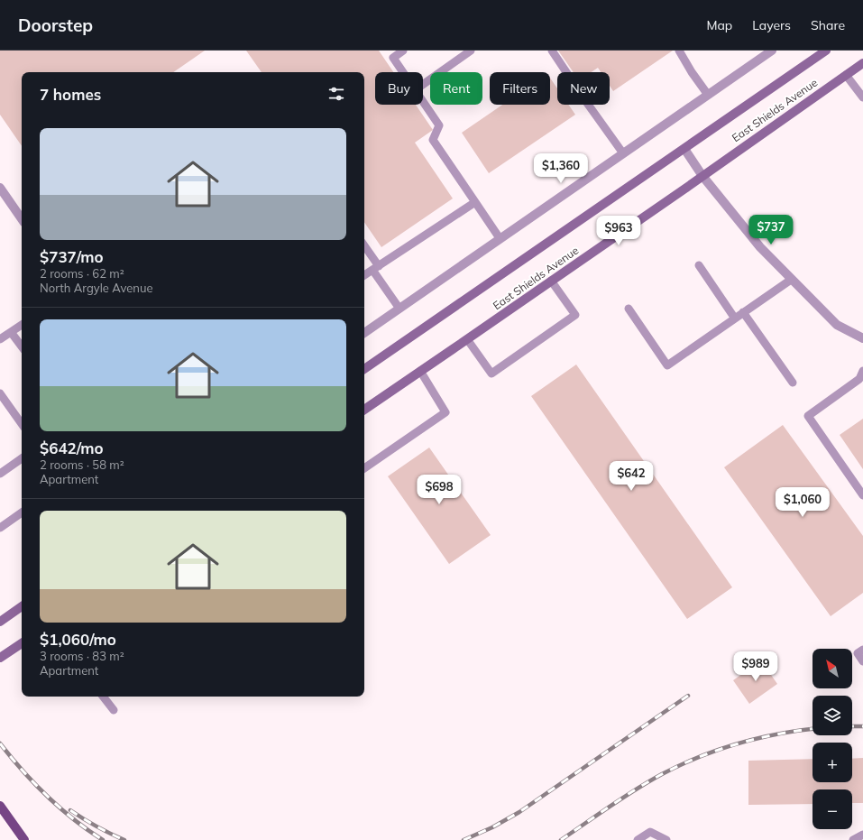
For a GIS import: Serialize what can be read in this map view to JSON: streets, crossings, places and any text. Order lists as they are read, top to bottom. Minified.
{"streets":{"main road":["East Shields Avenue"]},"north":"top left","page":{"header":"Doorstep","nav":["Map","Layers","Share"],"chip":["Buy","Rent","Filters","New"],"heading":"7 homes","list":[{"name":"$737/mo","note":"2 rooms · 62 m² · North Argyle Avenue"},{"name":"$642/mo","note":"2 rooms · 58 m² · Apartment"},{"name":"$1,060/mo","note":"3 rooms · 83 m² · Apartment"}],"price":["$1,360","$737","$963","$642","$698","$1,060","$989"],"map_buttons":["+","−"]}}
